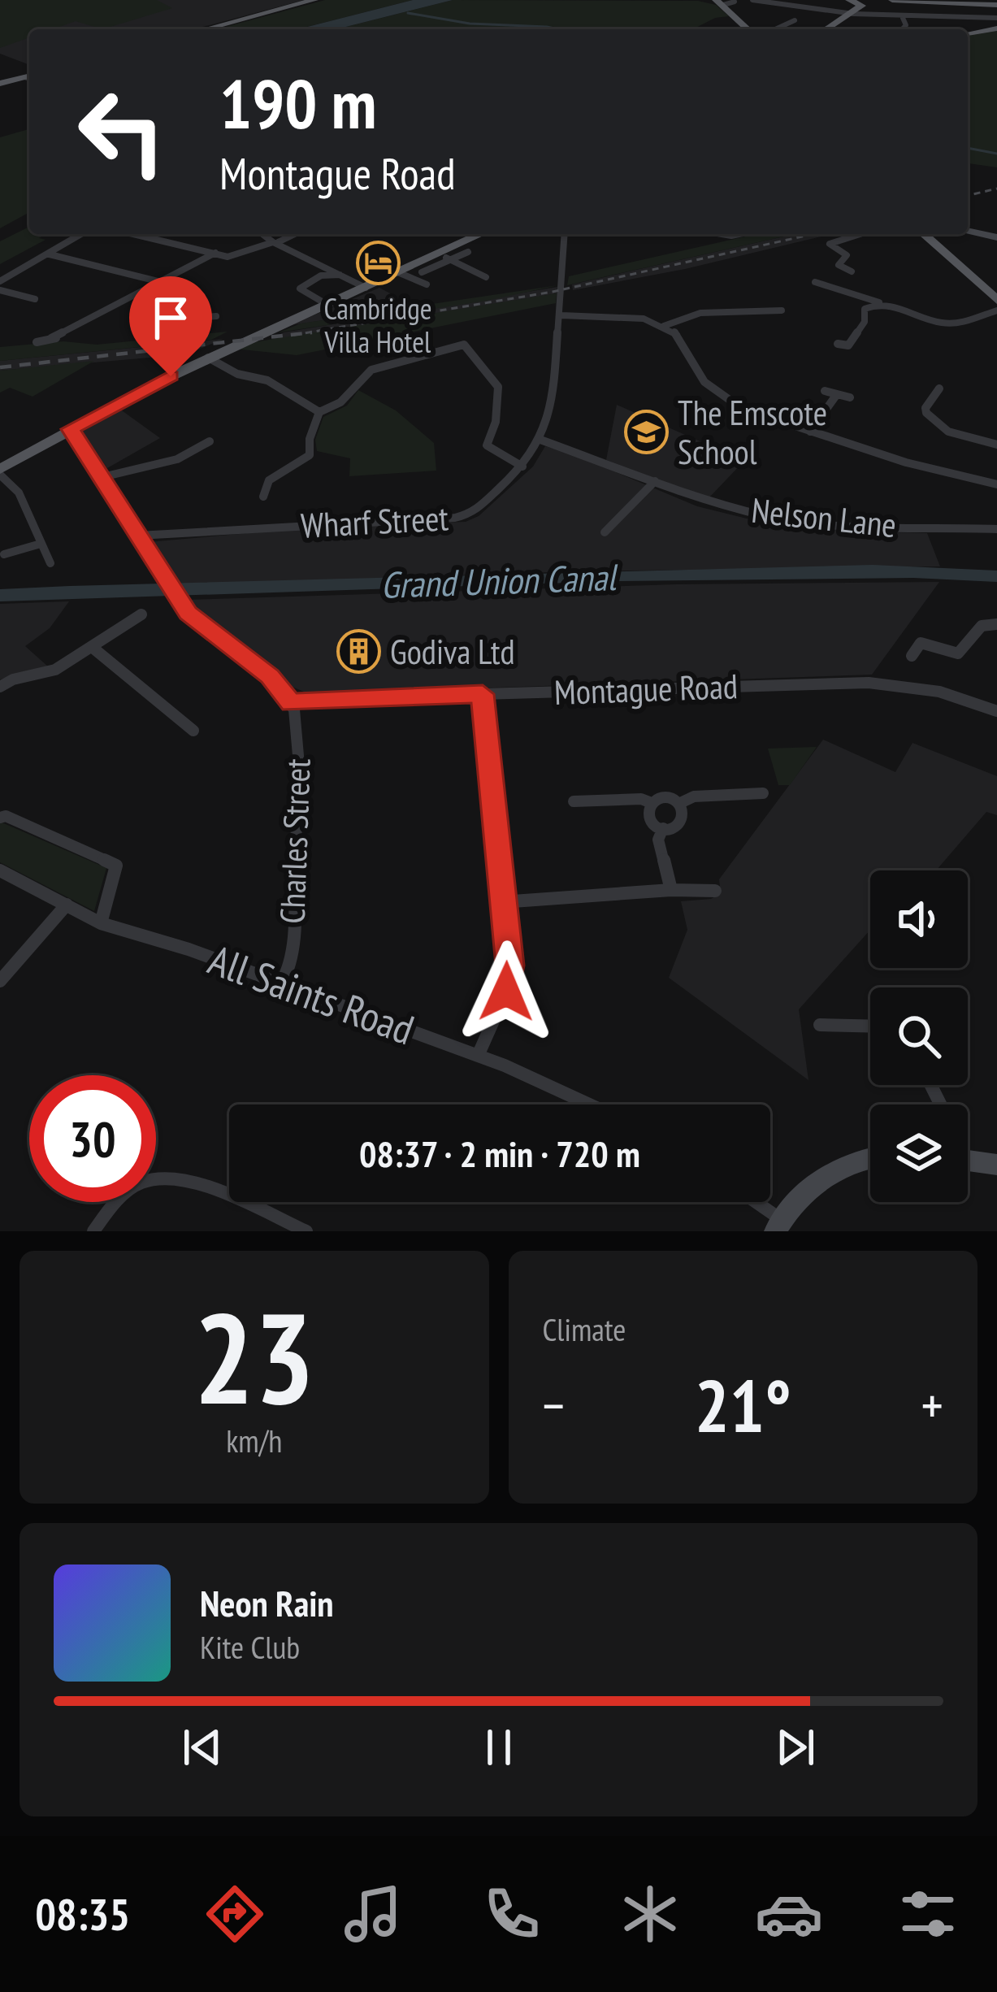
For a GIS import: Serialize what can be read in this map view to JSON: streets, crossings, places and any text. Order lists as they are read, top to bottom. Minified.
{"streets":{"street":["Nelson Lane","Wharf Street","Montague Road","Charles Street","All Saints Road"]},"crossings":[["Nelson Lane","Wharf Street"],["Montague Road","Charles Street"],["Charles Street","All Saints Road"]],"water":["Grand Union Canal"],"places":{"hotel":["Cambridge Villa Hotel"],"school or university":["The Emscote School"],"building":["Godiva Ltd"]},"page":{"turn":["190 m","Montague Road"],"limit":"30","trip":"08:37 · 2 min · 720 m","tile":[["23","km/h"],"Climate"],"heat":["−","21°","+"],"song":["Neon Rain","Kite Club"],"tabs":"08:35"}}
